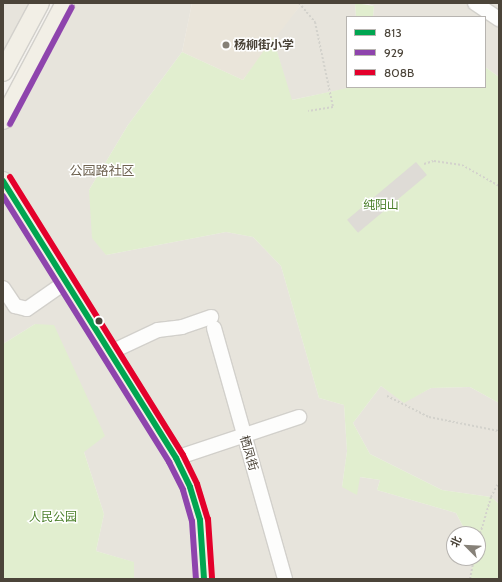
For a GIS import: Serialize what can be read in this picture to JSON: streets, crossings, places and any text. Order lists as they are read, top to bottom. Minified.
{"streets":{"street":["栖凤街"]},"districts":["公园路社区"],"parks":["纯阳山","人民公园"],"places":["杨柳街小学"],"lines":["transit line 929","transit line 808B","transit line 813"],"legend":["813","929","808B"],"north":"top left"}
